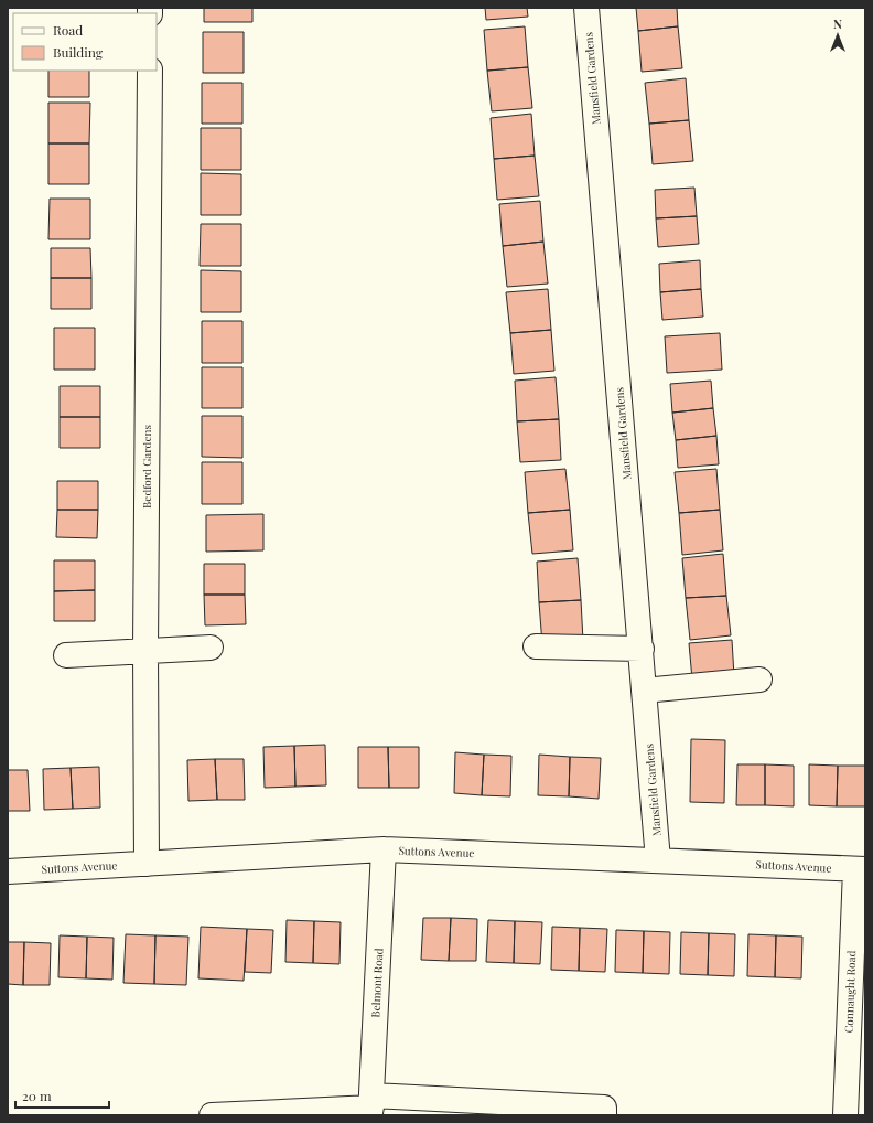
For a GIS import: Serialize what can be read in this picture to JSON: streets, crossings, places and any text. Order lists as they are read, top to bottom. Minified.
{"streets":{"street":["Mansfield Gardens","Bedford Gardens","Suttons Avenue","Belmont Road","Connaught Road"]},"crossings":[["Mansfield Gardens","Suttons Avenue"],["Bedford Gardens","Suttons Avenue"],["Suttons Avenue","Belmont Road"],["Suttons Avenue","Connaught Road"]],"legend":["Road","Building"],"scale_bar":"20 m","north":"top"}
